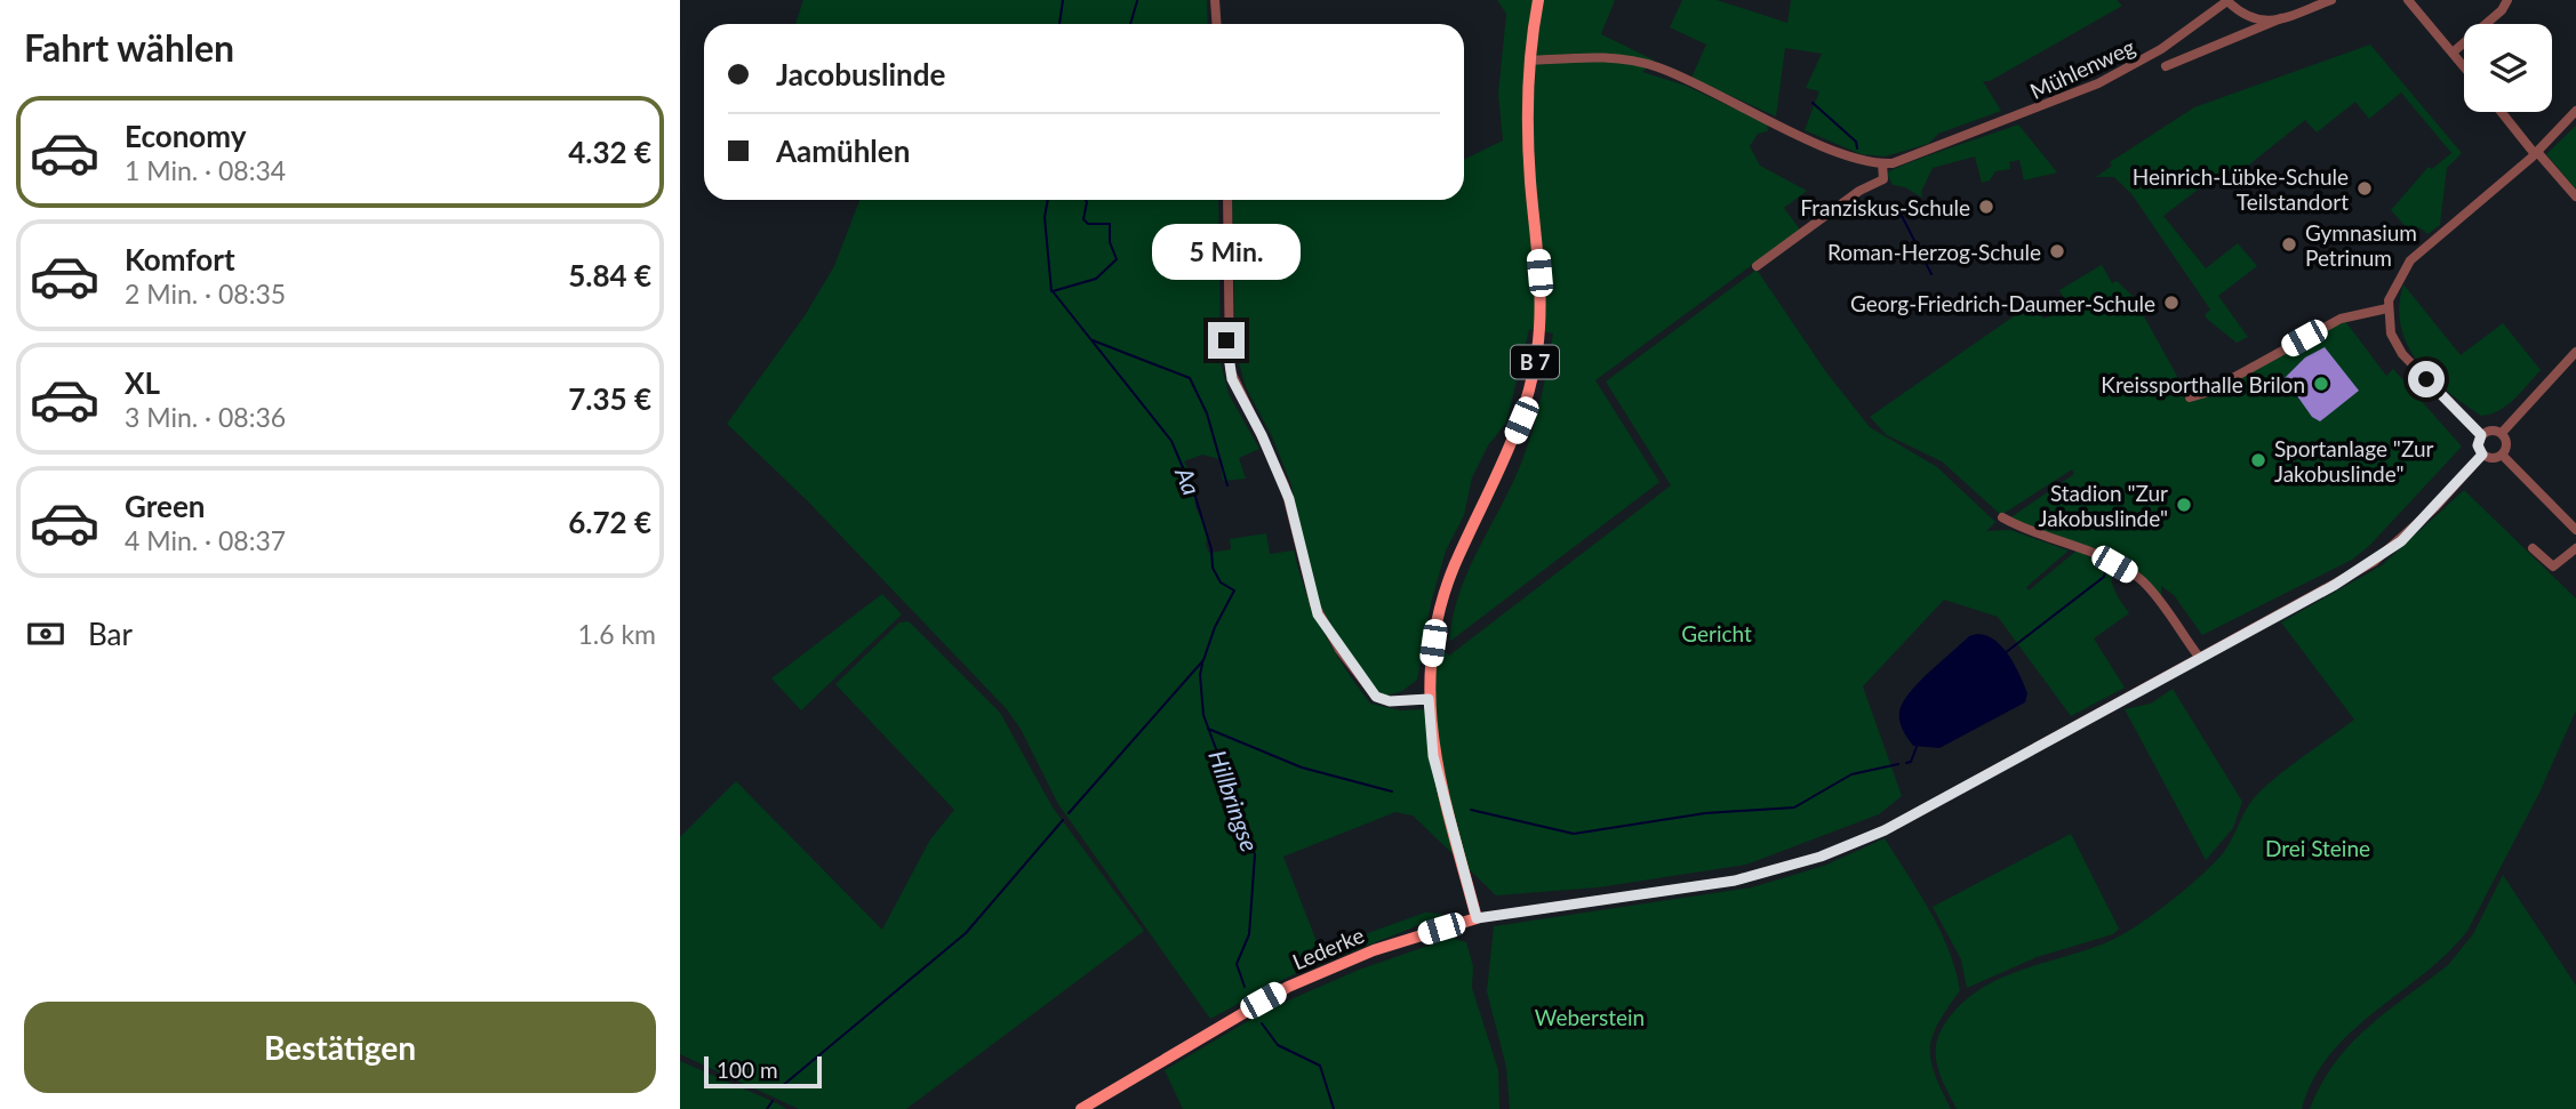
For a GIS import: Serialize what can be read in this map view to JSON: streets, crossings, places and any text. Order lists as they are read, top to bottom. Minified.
{"streets":{"main road":["B 7","Lederke"],"street":["Mühlenweg"]},"crossings":[["B 7","Lederke"]],"water":["Aa","Hillbringse"],"parks":["Gericht","Drei Steine","Weberstein"],"places":["Heinrich-Lübke-Schule Teilstandort","Franziskus-Schule","Gymnasium Petrinum","Roman-Herzog-Schule","Georg-Friedrich-Daumer-Schule","Kreissporthalle Brilon","Sportanlage \"Zur Jakobuslinde\"","Stadion \"Zur Jakobuslinde\""],"scale_bar":"100 m","page":{"heading":"Fahrt wählen","banner":["Jacobuslinde","Aamühlen"],"list":[{"name":"Economy","note":"1 Min. · 08:34","value":"4.32 €"},{"name":"Komfort","note":"2 Min. · 08:35","value":"5.84 €"},{"name":"XL","note":"3 Min. · 08:36","value":"7.35 €"},{"name":"Green","note":"4 Min. · 08:37","value":"6.72 €"}],"bubble":"5 Min.","pay":["Bar","1.6 km"],"buttons":"Bestätigen","scale":"100 m"}}
